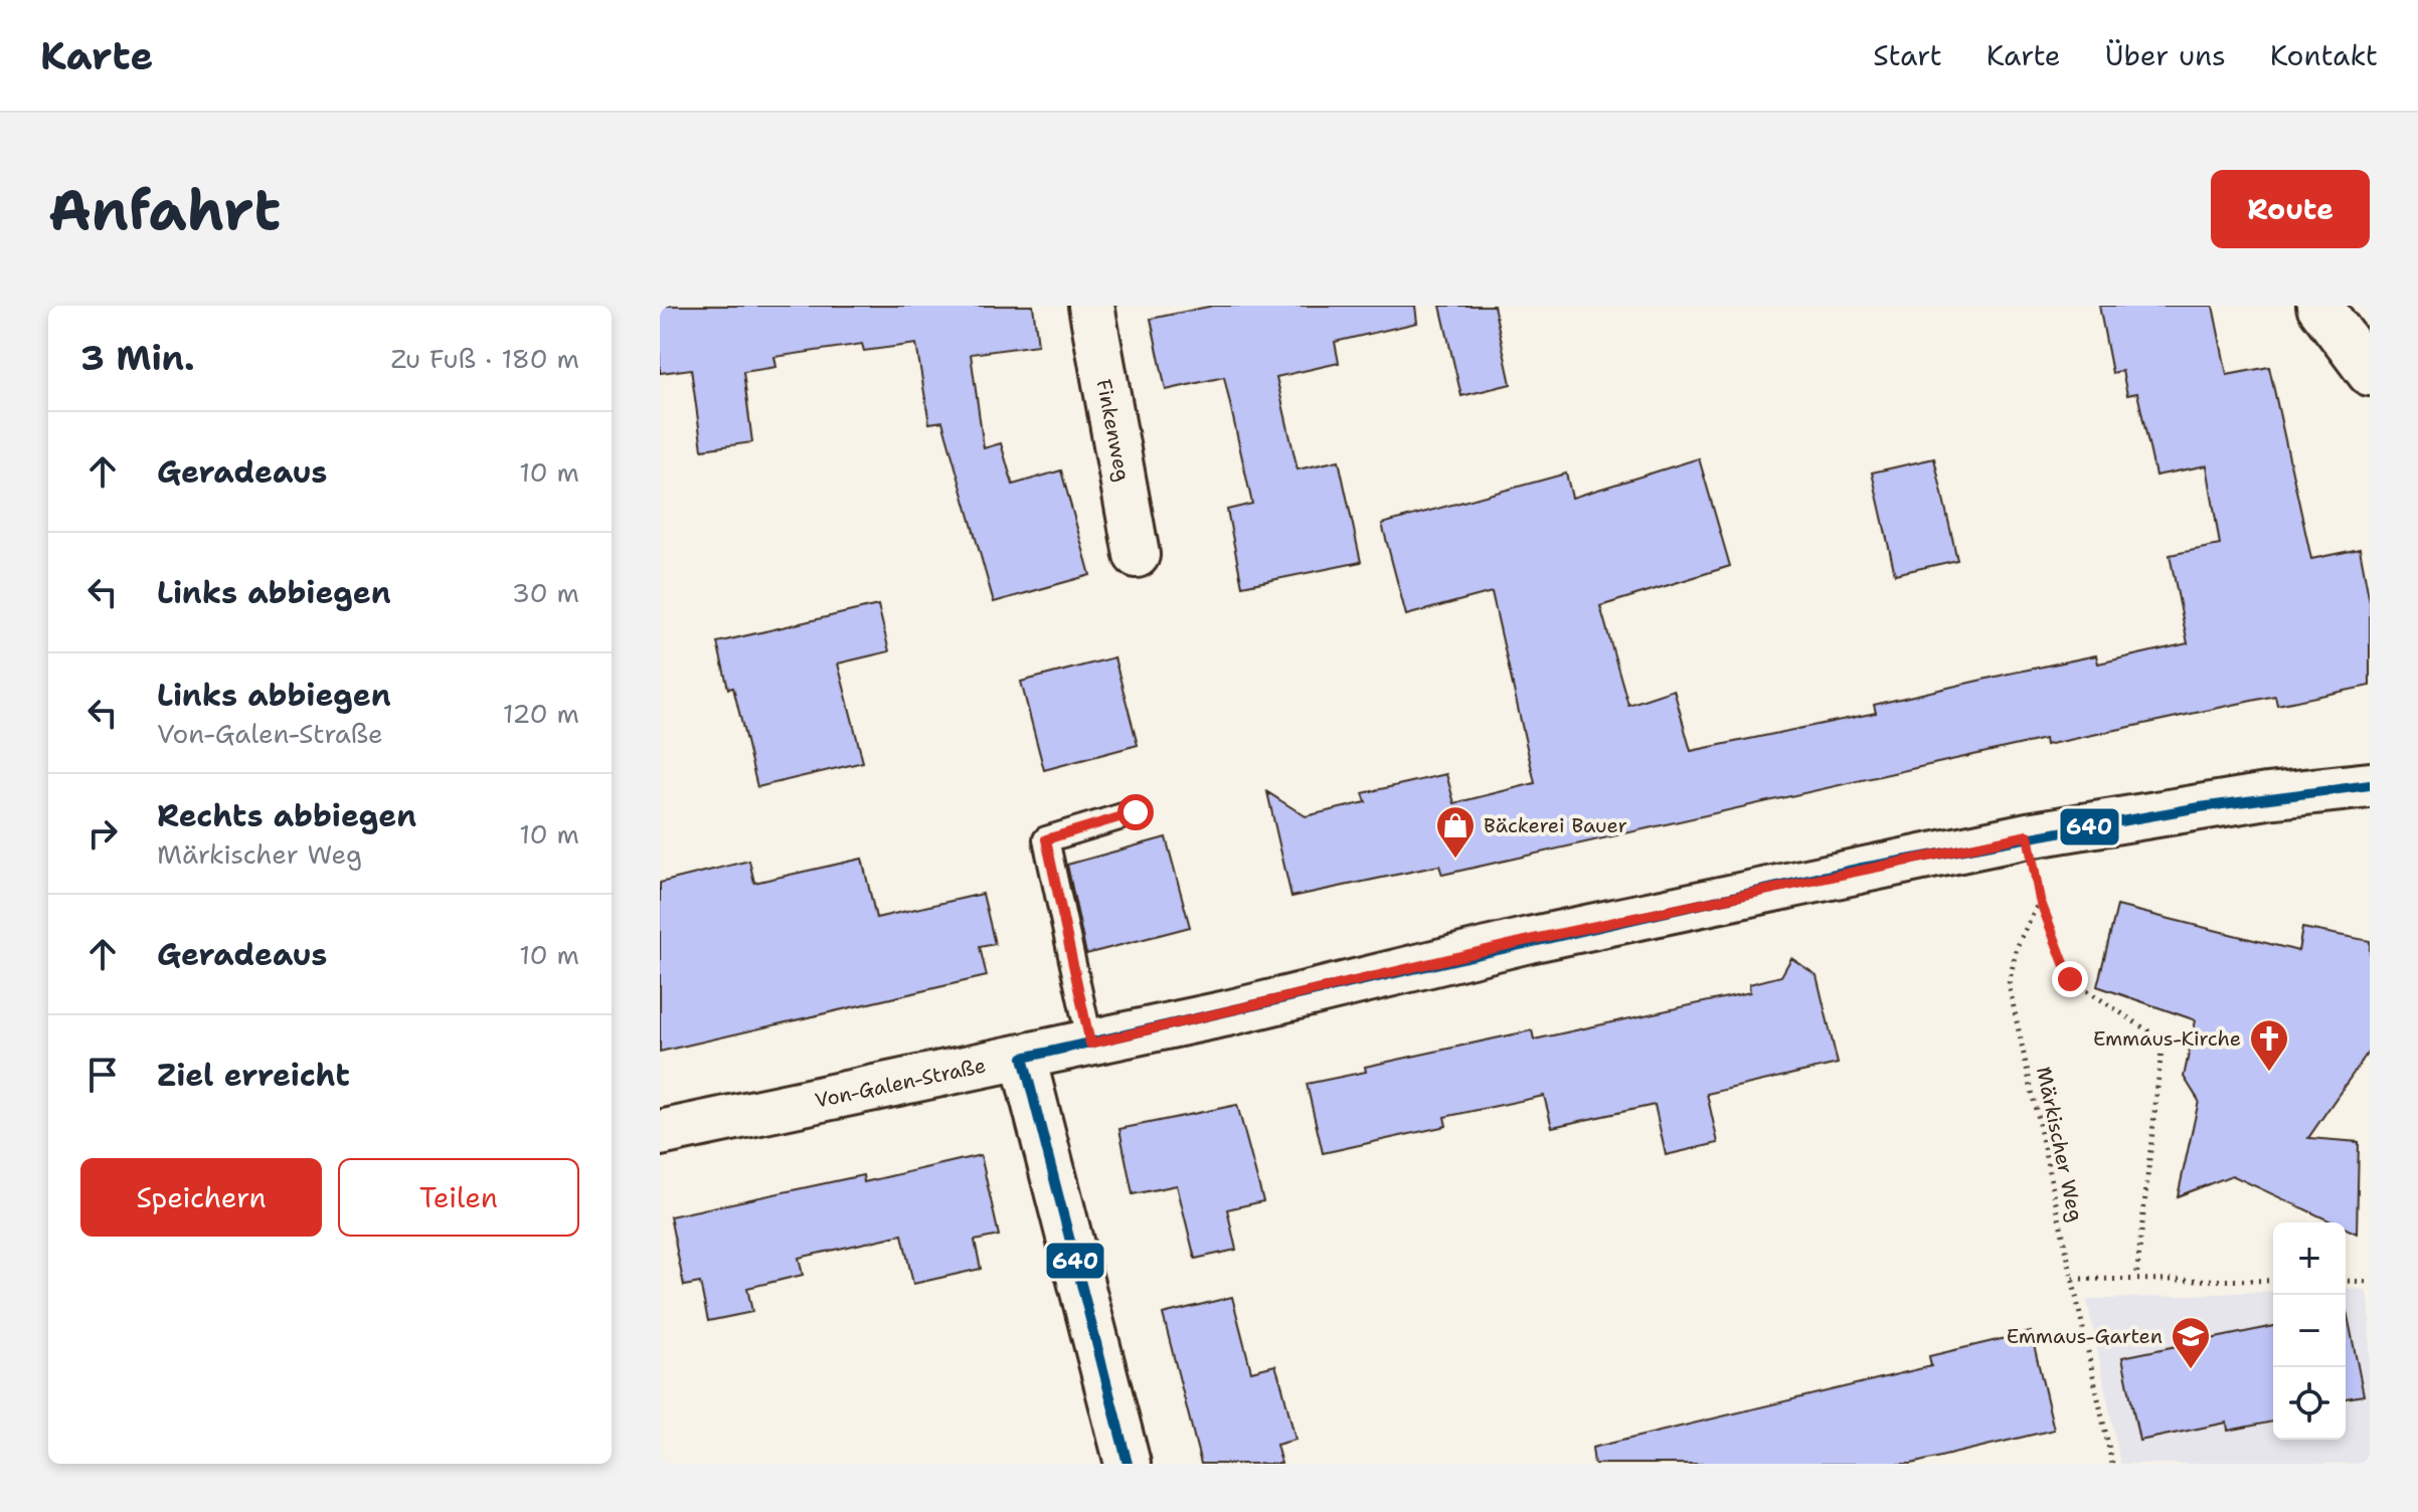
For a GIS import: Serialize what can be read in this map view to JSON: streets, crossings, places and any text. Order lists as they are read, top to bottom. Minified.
{"streets":{"street":["Finkenweg","Von-Galen-Straße"],"path":["Märkischer Weg"]},"places":{"shop":["Bäckerei Bauer"],"church":["Emmaus-Kirche"],"school or university":["Emmaus-Garten"]},"lines":["transit line 640"],"page":{"header":"Karte","nav":["Start","Karte","Über uns","Kontakt"],"buttons":["Route",["Speichern","Teilen"]],"title":"Anfahrt","heading":["3 Min.","Zu Fuß · 180 m"],"list":[["Geradeaus","10 m"],["Links abbiegen","30 m"],["Links abbiegen","Von-Galen-Straße","120 m"],["Rechts abbiegen","Märkischer Weg","10 m"],["Geradeaus","10 m"],"Ziel erreicht"],"map_buttons":["+","−"]}}
